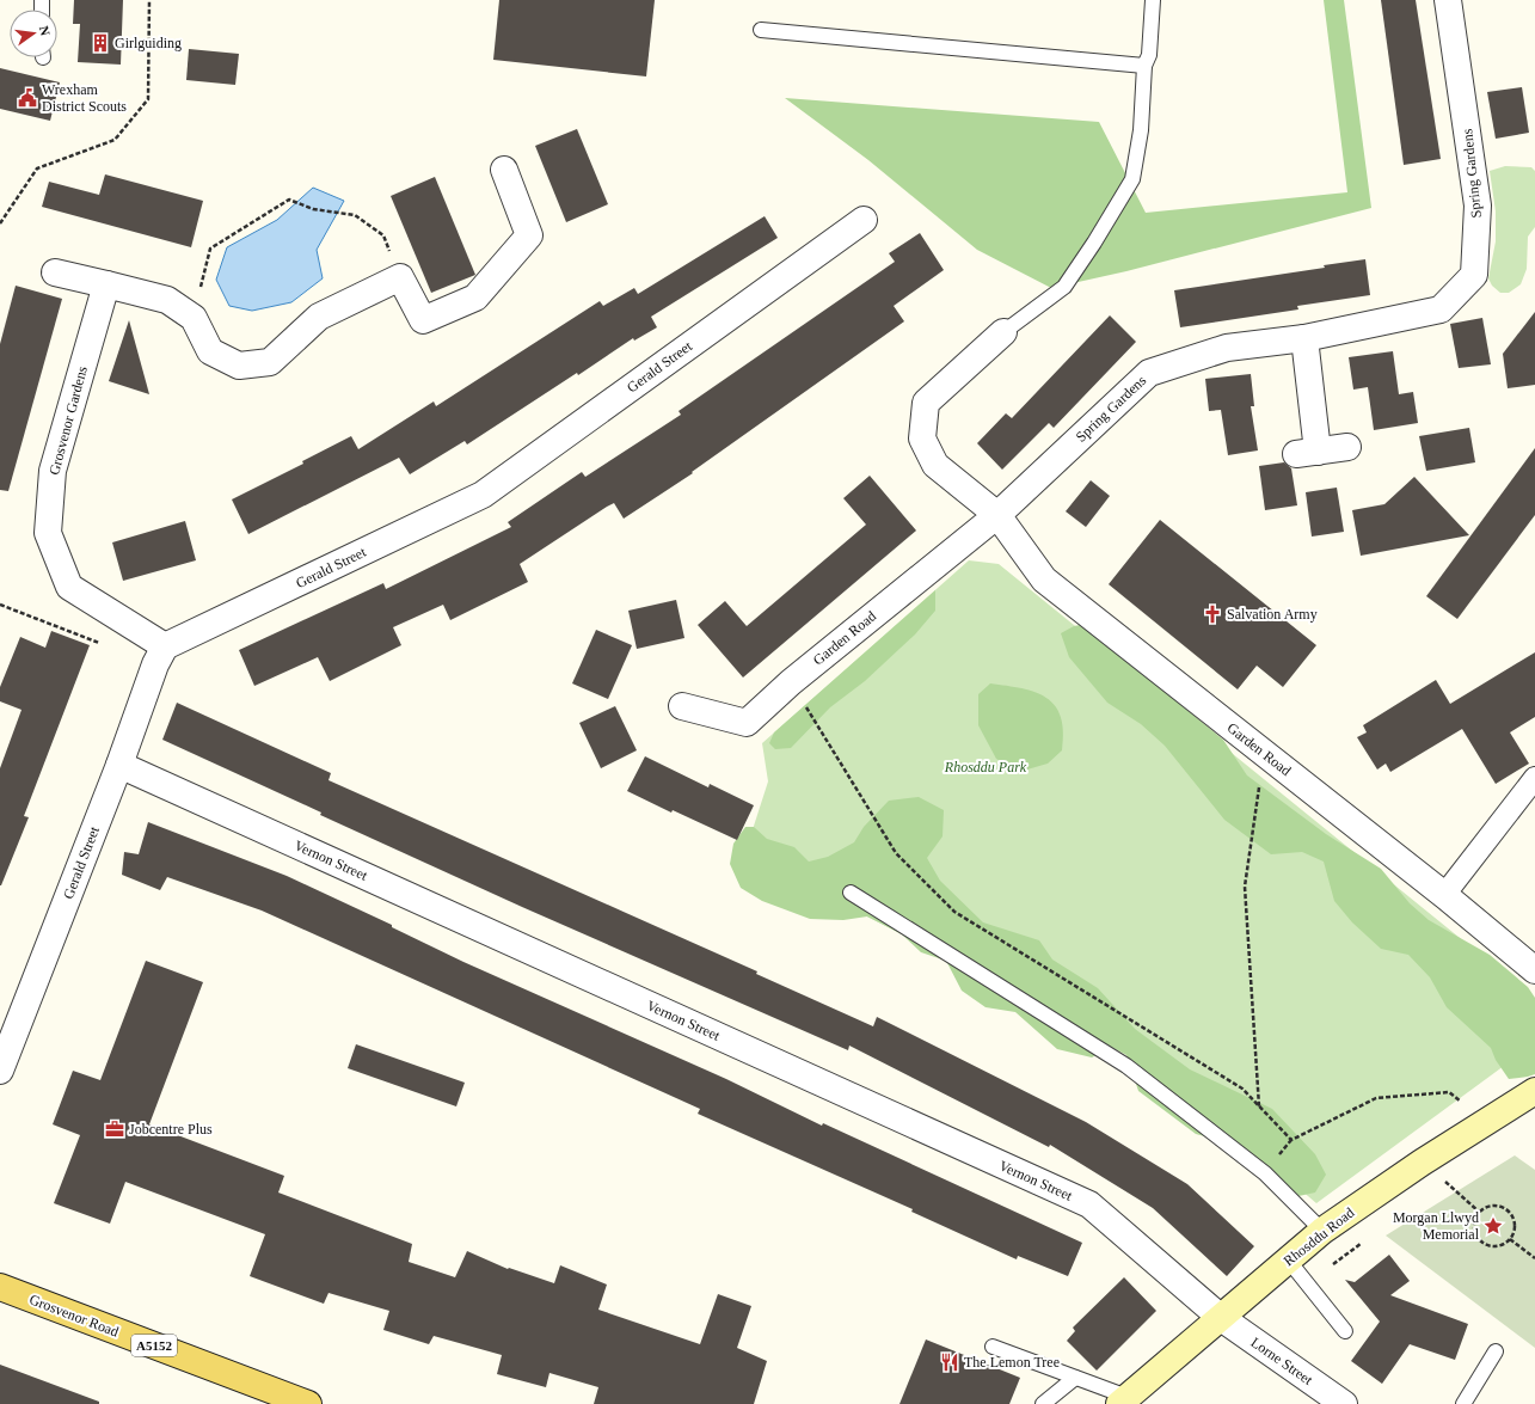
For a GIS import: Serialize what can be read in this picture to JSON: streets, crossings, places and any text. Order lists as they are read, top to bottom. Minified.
{"streets":{"main road":["Rhosddu Road","Grosvenor Road","A5152"],"street":["Spring Gardens","Gerald Street","Grosvenor Gardens","Garden Road","Vernon Street","Lorne Street"]},"crossings":[["Spring Gardens","Garden Road"],["Gerald Street","Grosvenor Gardens"],["Gerald Street","Vernon Street"],["Vernon Street","Rhosddu Road"],["Vernon Street","Lorne Street"],["Rhosddu Road","Lorne Street"]],"parks":["Rhosddu Park"],"places":{"building":["Girlguiding"],"public building":["Wrexham District Scouts"],"church":["Salvation Army"],"office":["Jobcentre Plus"],"place":["Morgan Llwyd Memorial"],"restaurant":["The Lemon Tree"]},"north":"right"}
